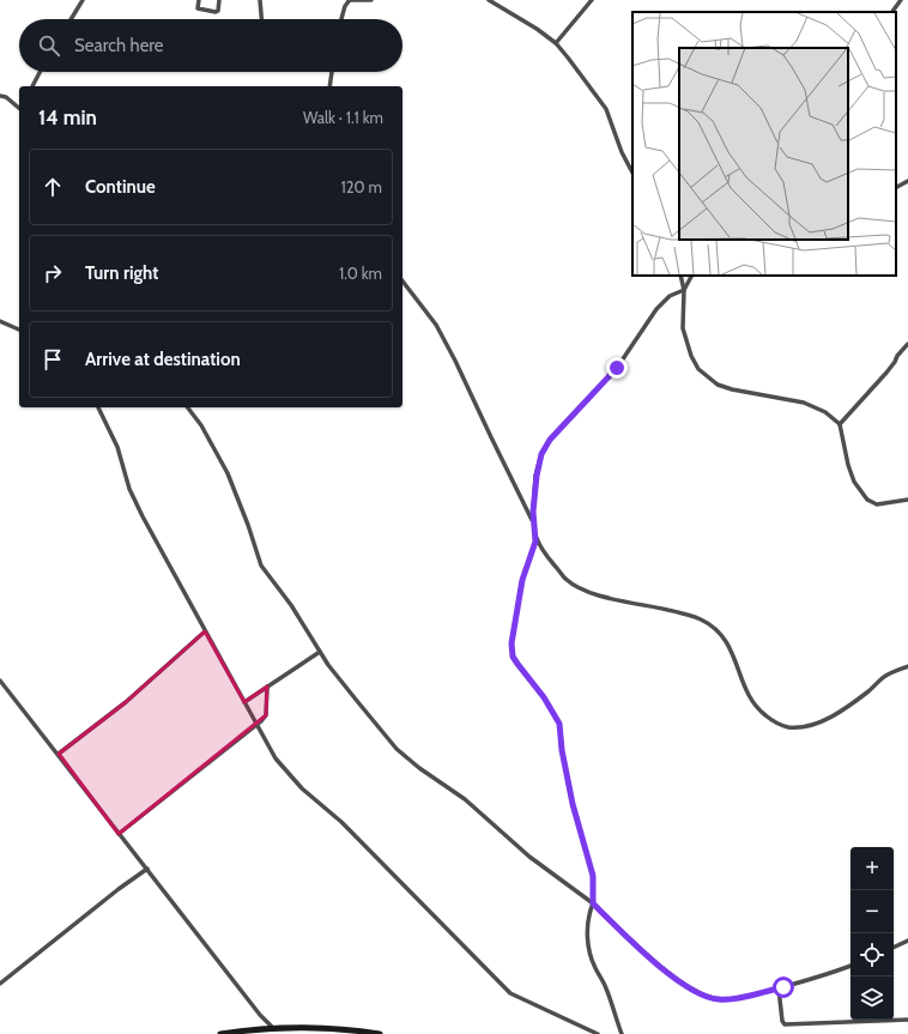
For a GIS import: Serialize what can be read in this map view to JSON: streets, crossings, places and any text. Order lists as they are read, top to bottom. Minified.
{"page":{"search":"Search here","heading":["14 min","Walk · 1.1 km"],"list":[["Continue","120 m"],["Turn right","1.0 km"],"Arrive at destination"],"map_buttons":["+","−"]}}
